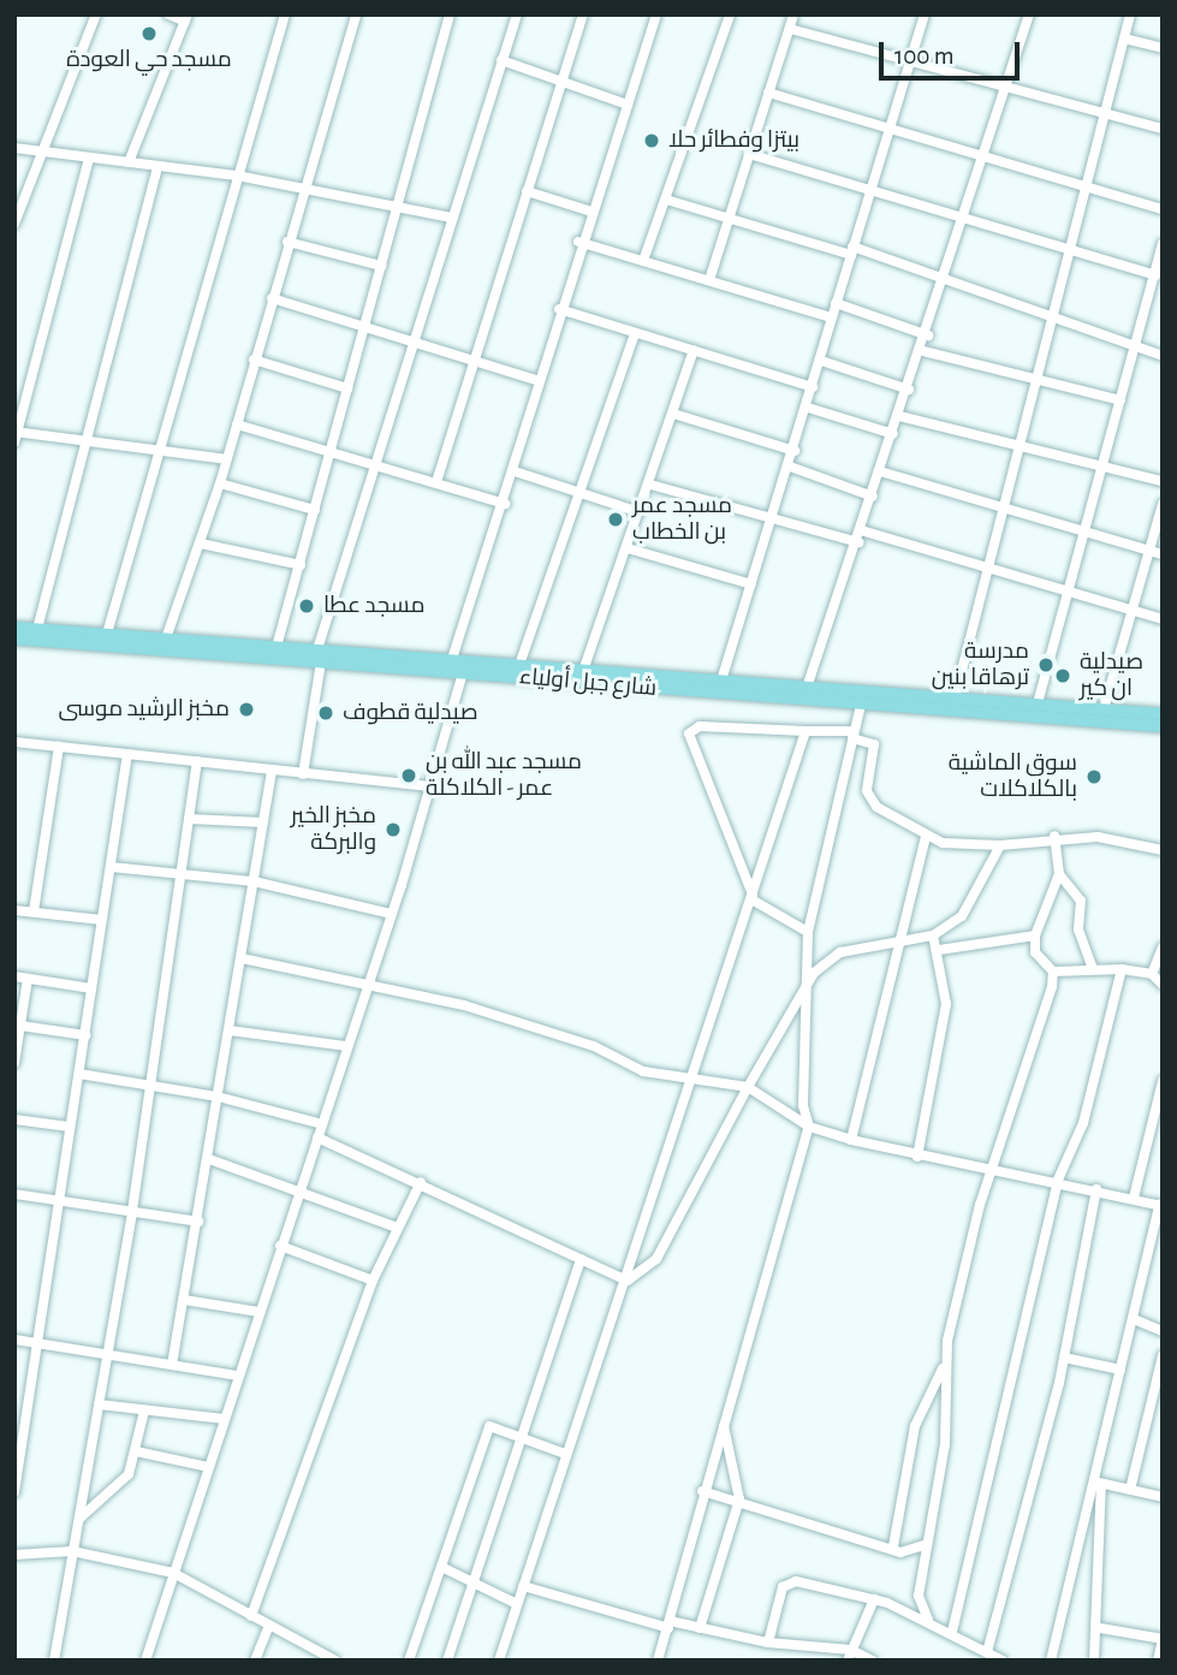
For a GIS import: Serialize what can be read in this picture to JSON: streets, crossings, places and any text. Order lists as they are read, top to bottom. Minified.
{"streets":{"main road":["شارع جبل أولياء"]},"places":["مسجد حي العودة","بيتزا وفطائر حلا","مسجد عمر بن الخطاب","مسجد عطا","مدرسة ترهاقا بنين","صيدلية ان كير","مخبز الرشيد موسى","صيدلية قطوف","مسجد عبد الله بن عمر - الكلاكلة","سوق الماشية بالكلاكلات","مخبز الخير والبركة"],"scale_bar":"100 m"}
